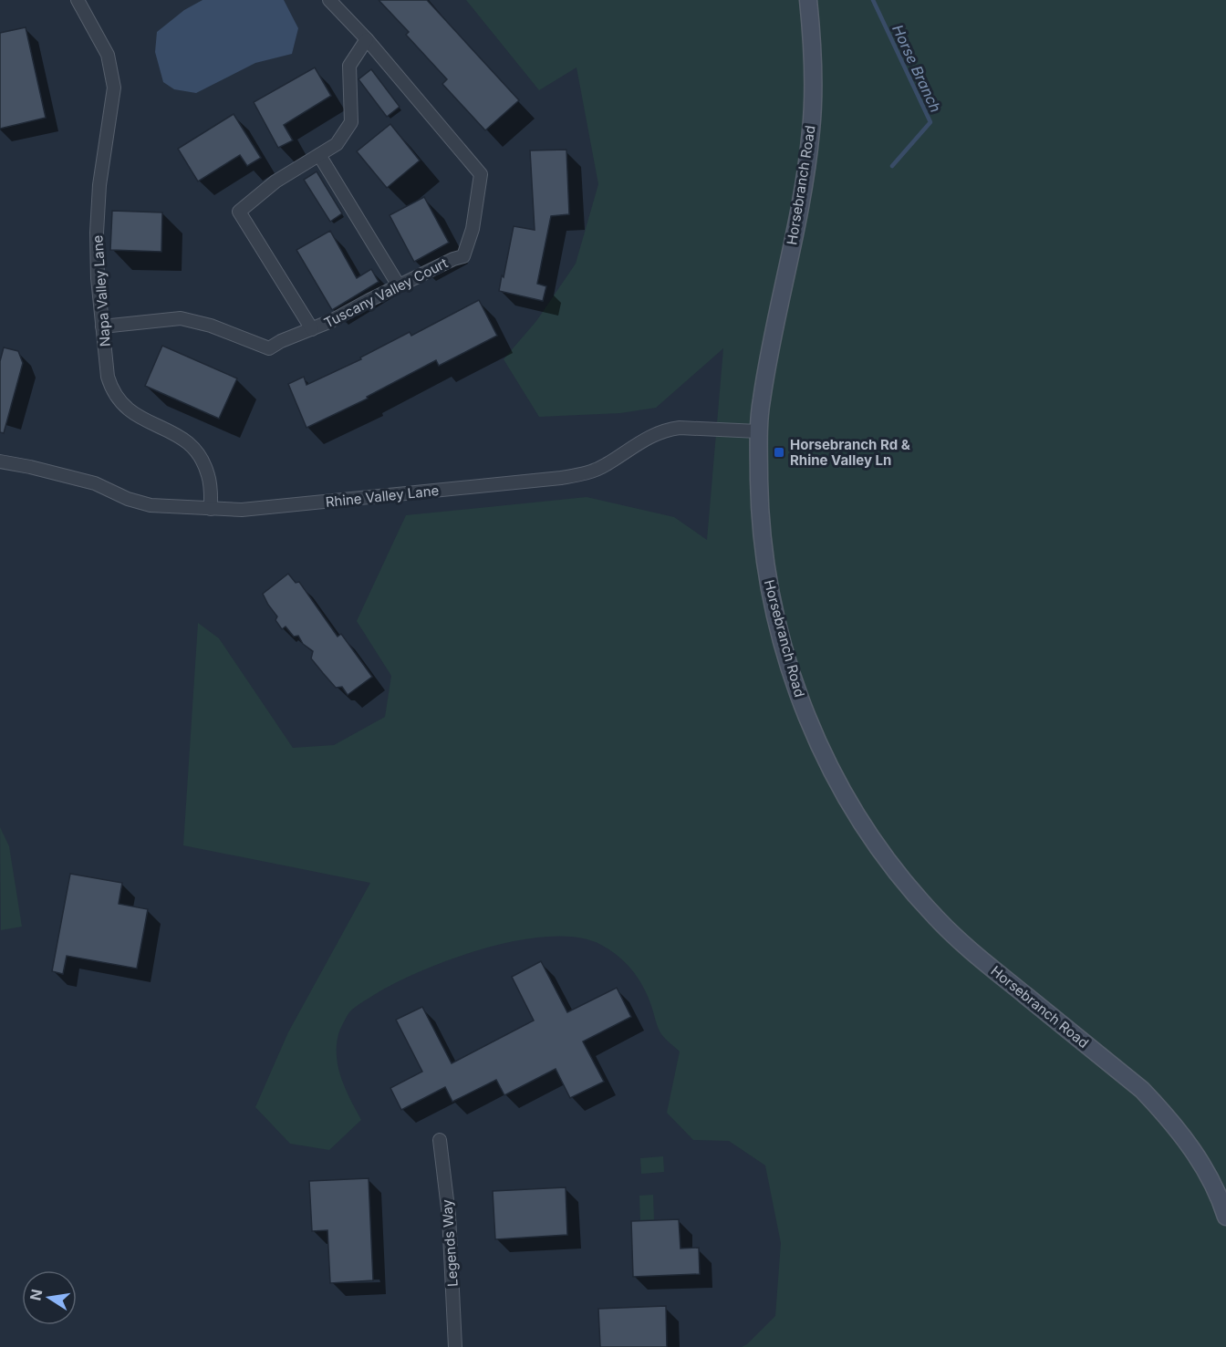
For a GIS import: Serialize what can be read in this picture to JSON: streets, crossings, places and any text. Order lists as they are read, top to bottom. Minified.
{"streets":{"street":["Horsebranch Road","Napa Valley Lane","Tuscany Valley Court","Rhine Valley Lane","Legends Way"]},"crossings":[["Horsebranch Road","Rhine Valley Lane"],["Napa Valley Lane","Tuscany Valley Court"],["Napa Valley Lane","Rhine Valley Lane"]],"water":["Horse Branch"],"places":{"transit":["Horsebranch Rd & Rhine Valley Ln"]},"north":"left"}
